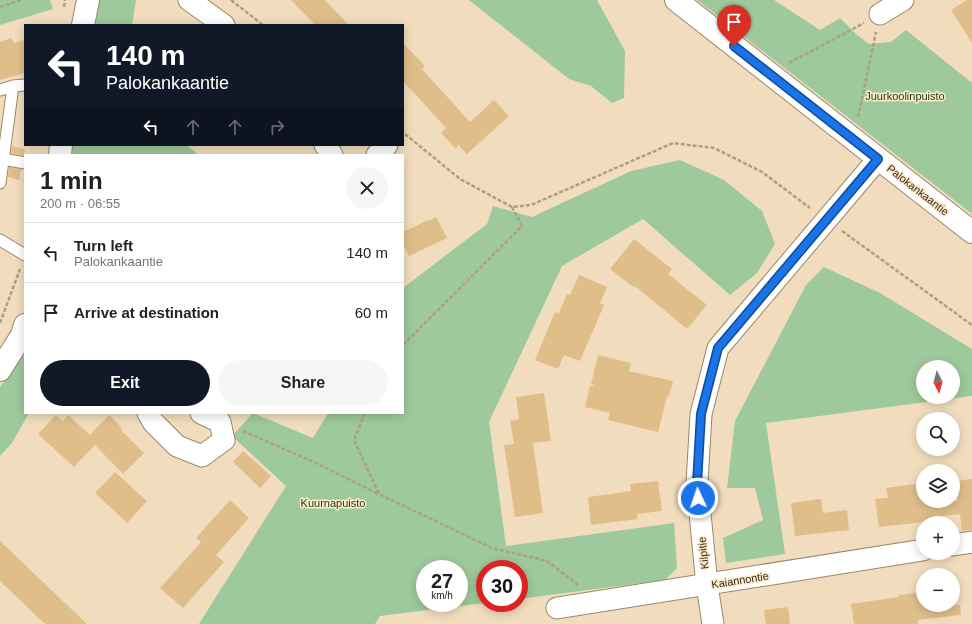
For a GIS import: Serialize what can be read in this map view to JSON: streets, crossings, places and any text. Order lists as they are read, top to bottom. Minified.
{"streets":{"main road":["Palokankaantie"],"street":["Kilpitie","Kaiannontie"]},"crossings":[["Palokankaantie","Kilpitie"],["Kilpitie","Kaiannontie"]],"parks":["Juurkoolinpuisto","Kuurnapuisto"],"north":"bottom","page":{"turn":["140 m","Palokankaantie"],"heading":["1 min","200 m · 06:55"],"list":[{"name":"Turn left","note":"Palokankaantie","value":"140 m"},{"name":"Arrive at destination","value":"60 m"}],"buttons":["Exit","Share"],"map_buttons":["+","−"],"speed":"27 km/h","limit":"30"}}
